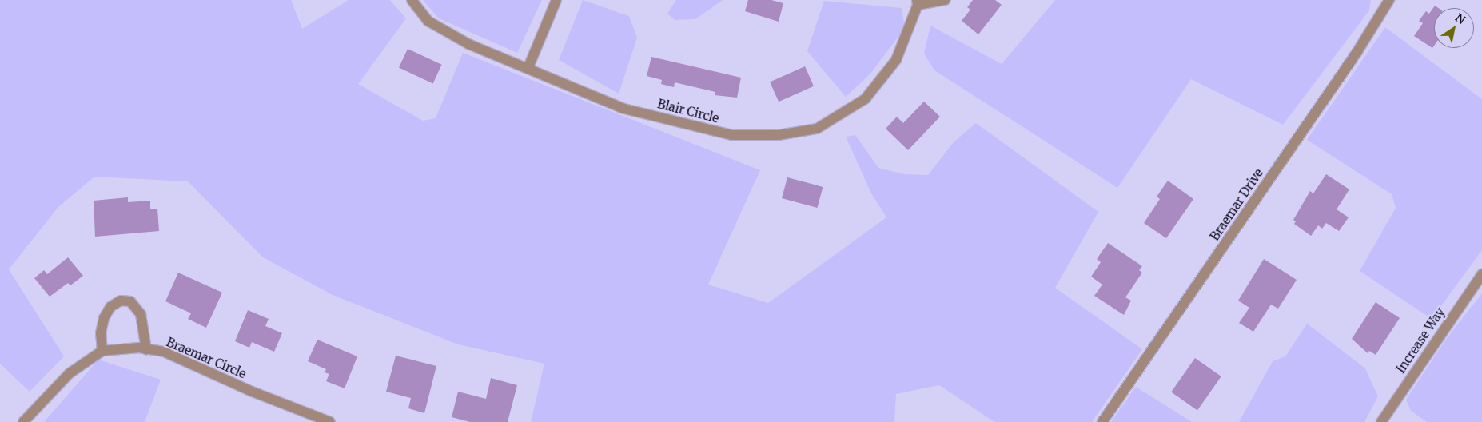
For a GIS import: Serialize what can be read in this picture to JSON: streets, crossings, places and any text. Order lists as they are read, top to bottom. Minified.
{"streets":{"street":["Blair Circle","Braemar Drive","Increase Way","Braemar Circle"]},"north":"top right"}
